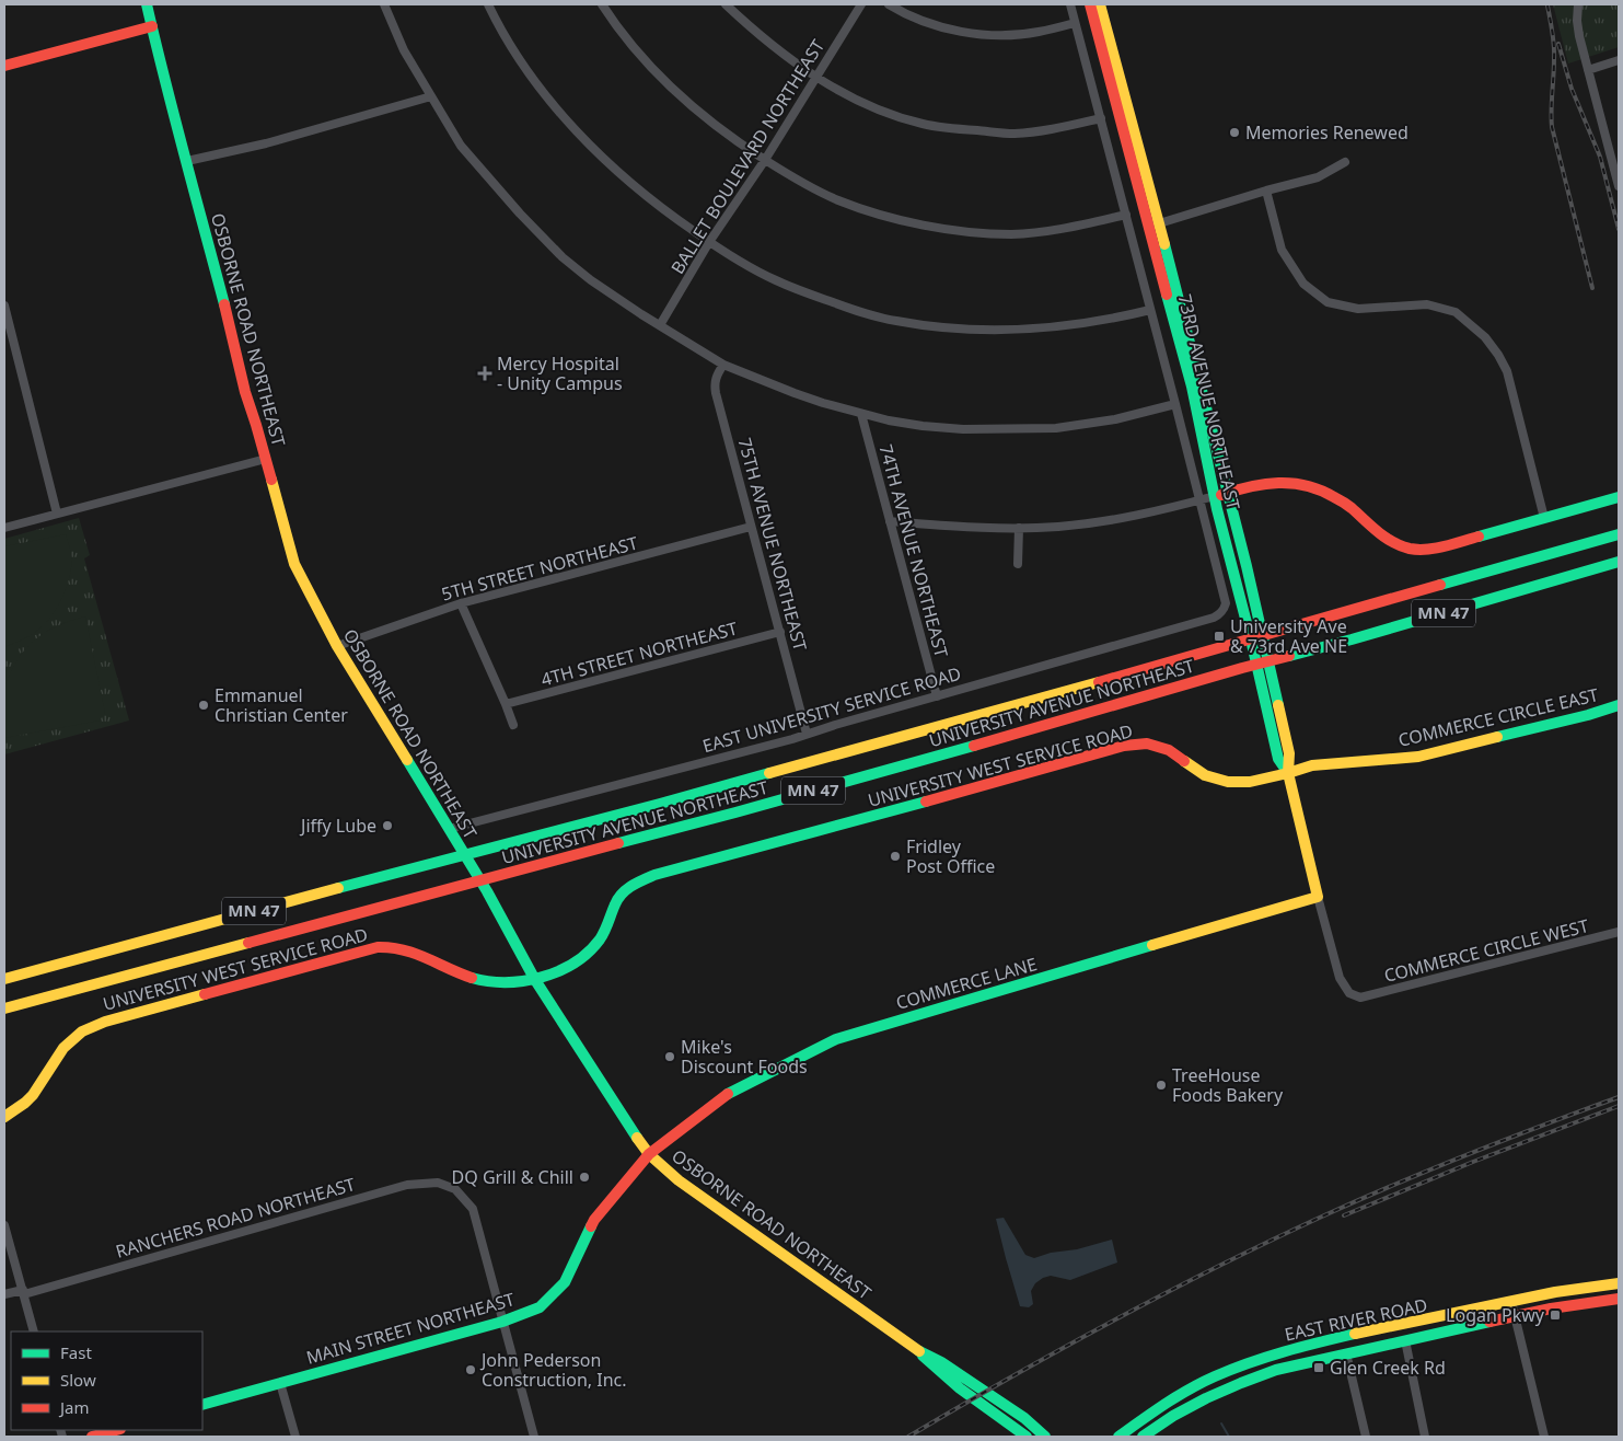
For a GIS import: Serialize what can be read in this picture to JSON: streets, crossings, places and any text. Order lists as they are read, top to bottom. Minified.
{"streets":{"street":["BALLET BOULEVARD NORTHEAST","OSBORNE ROAD NORTHEAST","73RD AVENUE NORTHEAST","75TH AVENUE NORTHEAST","74TH AVENUE NORTHEAST","5TH STREET NORTHEAST","MN 47","4TH STREET NORTHEAST","UNIVERSITY AVENUE NORTHEAST","EAST UNIVERSITY SERVICE ROAD","COMMERCE CIRCLE EAST","UNIVERSITY WEST SERVICE ROAD","COMMERCE CIRCLE WEST","COMMERCE LANE","RANCHERS ROAD NORTHEAST","EAST RIVER ROAD","MAIN STREET NORTHEAST"]},"crossings":[["OSBORNE ROAD NORTHEAST","5TH STREET NORTHEAST"],["OSBORNE ROAD NORTHEAST","UNIVERSITY AVENUE NORTHEAST"],["OSBORNE ROAD NORTHEAST","EAST UNIVERSITY SERVICE ROAD"],["OSBORNE ROAD NORTHEAST","UNIVERSITY WEST SERVICE ROAD"],["OSBORNE ROAD NORTHEAST","COMMERCE LANE"],["OSBORNE ROAD NORTHEAST","MAIN STREET NORTHEAST"],["73RD AVENUE NORTHEAST","UNIVERSITY AVENUE NORTHEAST"],["73RD AVENUE NORTHEAST","EAST UNIVERSITY SERVICE ROAD"],["73RD AVENUE NORTHEAST","COMMERCE CIRCLE EAST"],["73RD AVENUE NORTHEAST","UNIVERSITY WEST SERVICE ROAD"],["73RD AVENUE NORTHEAST","COMMERCE CIRCLE WEST"],["73RD AVENUE NORTHEAST","COMMERCE LANE"],["75TH AVENUE NORTHEAST","5TH STREET NORTHEAST"],["75TH AVENUE NORTHEAST","4TH STREET NORTHEAST"],["75TH AVENUE NORTHEAST","EAST UNIVERSITY SERVICE ROAD"],["74TH AVENUE NORTHEAST","EAST UNIVERSITY SERVICE ROAD"],["COMMERCE CIRCLE EAST","UNIVERSITY WEST SERVICE ROAD"],["COMMERCE LANE","MAIN STREET NORTHEAST"],["RANCHERS ROAD NORTHEAST","MAIN STREET NORTHEAST"]],"places":{"other":["Memories Renewed","Emmanuel Christian Center","Jiffy Lube","Fridley Post Office","Mike's Discount Foods","TreeHouse Foods Bakery","DQ Grill & Chill","John Pederson Construction, Inc."],"health":["Mercy Hospital - Unity Campus"],"transit":["University Ave & 73rd Ave NE","Logan Pkwy","Glen Creek Rd"]},"legend":["Fast","Slow","Jam"]}
